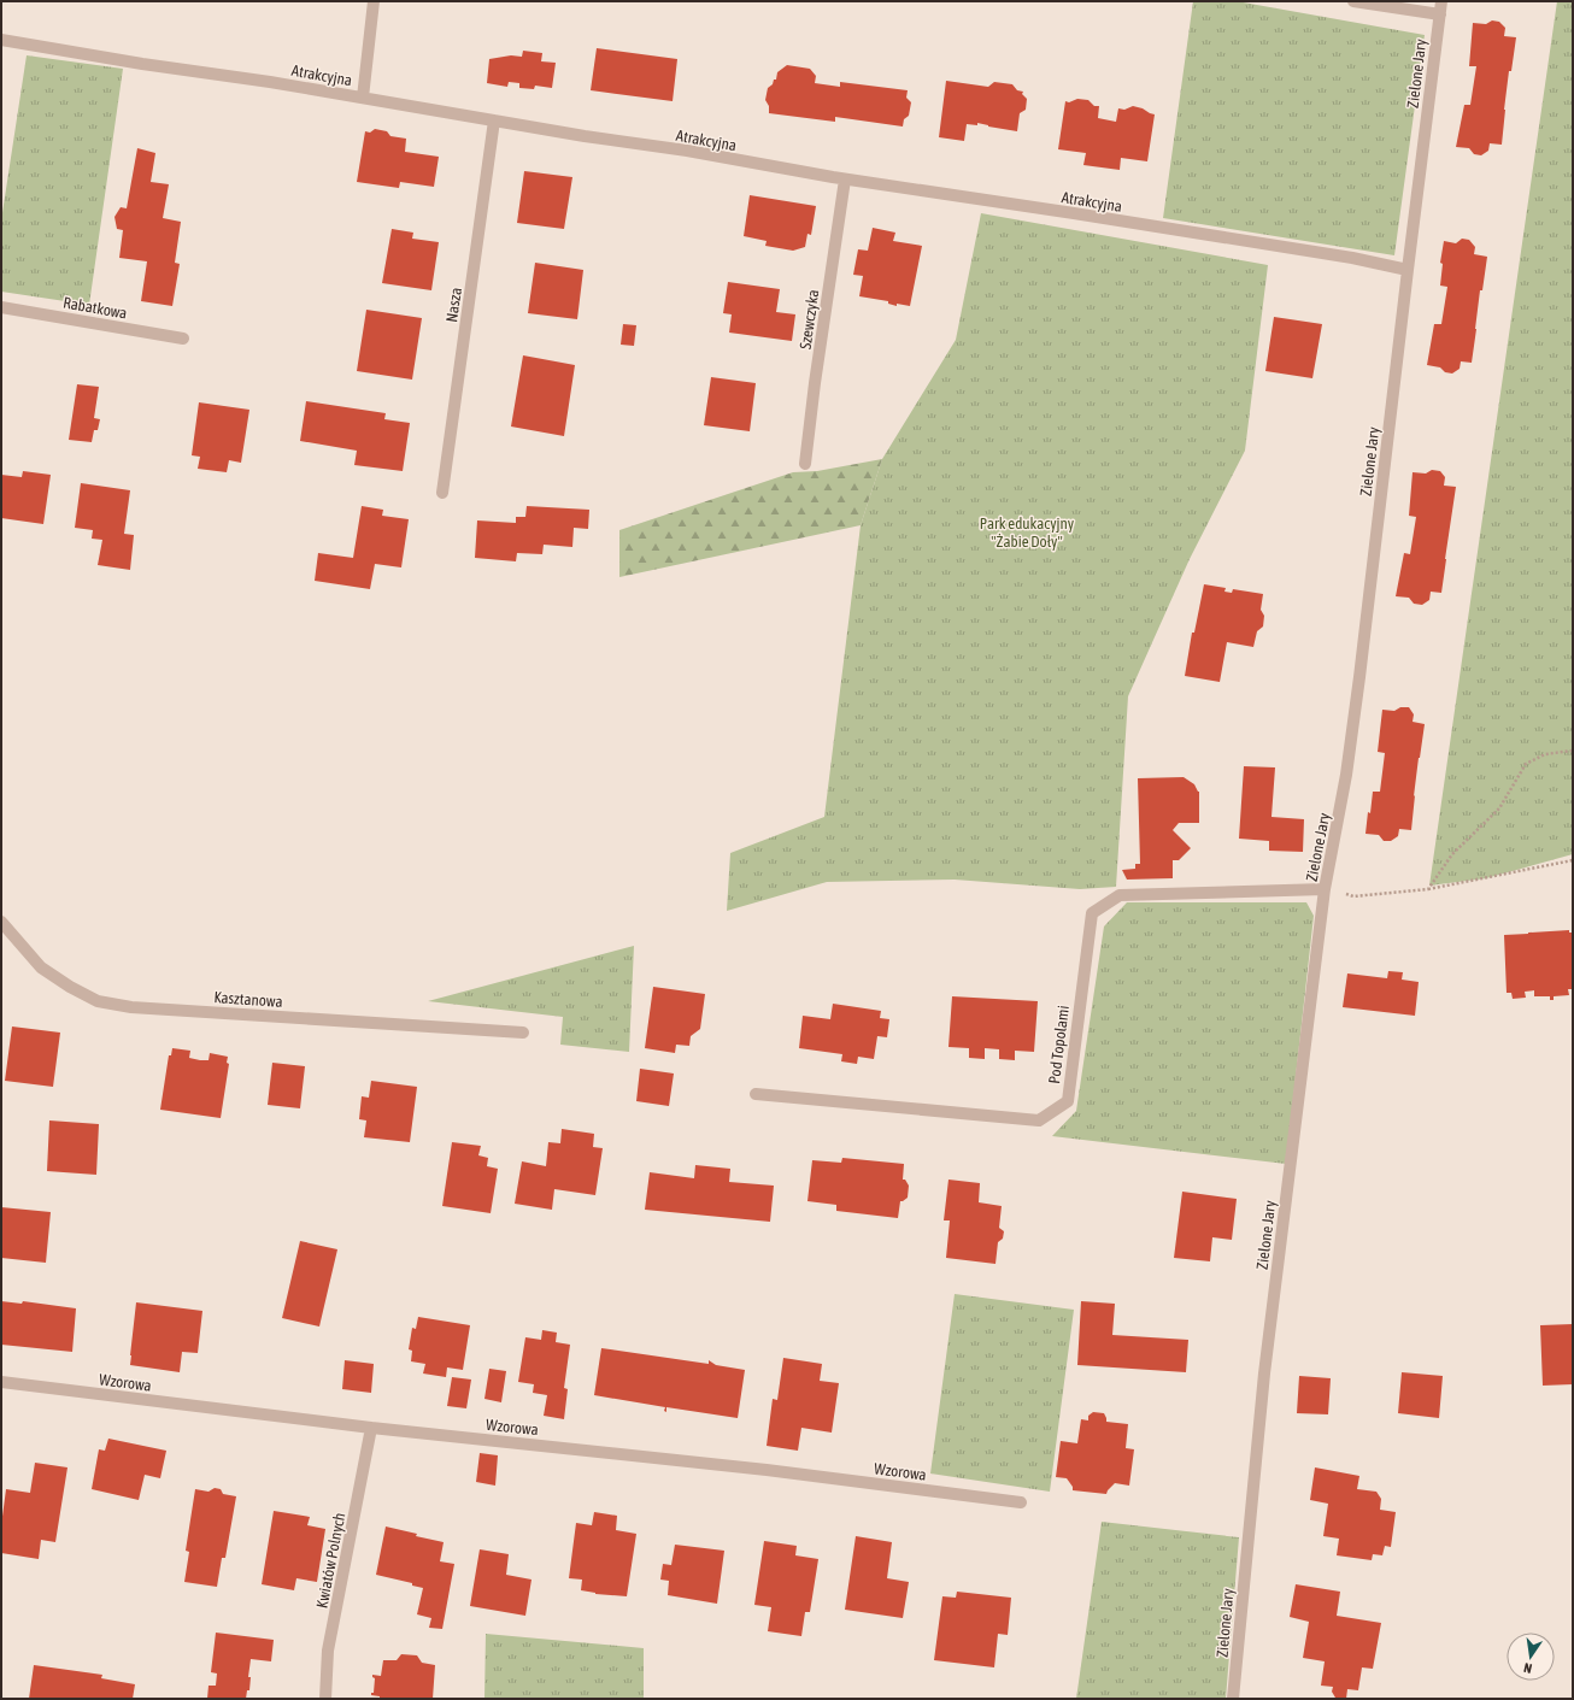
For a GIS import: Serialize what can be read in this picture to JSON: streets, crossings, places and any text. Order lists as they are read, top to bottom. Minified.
{"streets":{"street":["Zielone Jary","Atrakcyjna","Nasza","Rabatkowa","Szewczyka","Kasztanowa","Pod Topolami","Wzorowa","Kwiatów Polnych"]},"crossings":[["Zielone Jary","Atrakcyjna"],["Zielone Jary","Pod Topolami"],["Atrakcyjna","Nasza"],["Atrakcyjna","Szewczyka"],["Wzorowa","Kwiatów Polnych"]],"parks":["Park edukacyjny \"Żabie Doły\""],"north":"bottom"}
